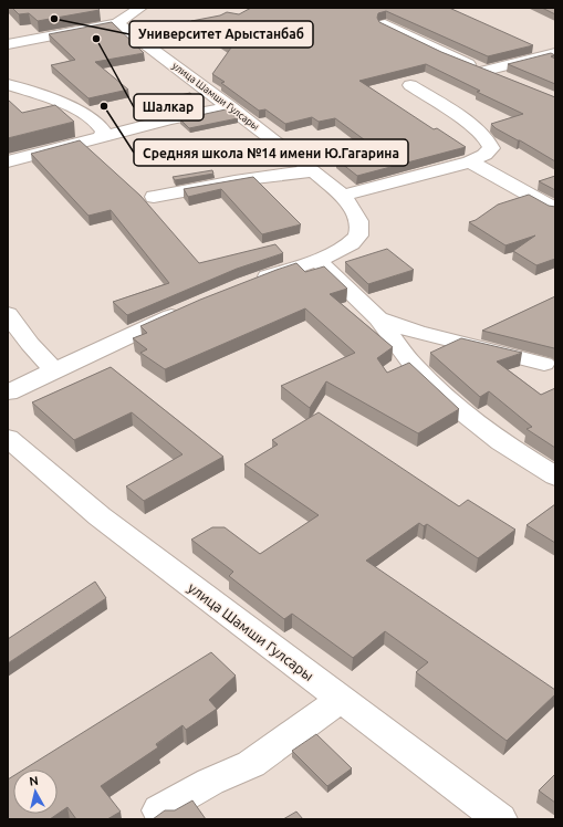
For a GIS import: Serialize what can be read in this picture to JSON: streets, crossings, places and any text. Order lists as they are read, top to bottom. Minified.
{"streets":{"street":["улица Шамши Гулсары"]},"places":["Университет Арыстанбаб","Шалкар","Средняя школа №14 имени Ю.Гагарина"],"north":"top"}
